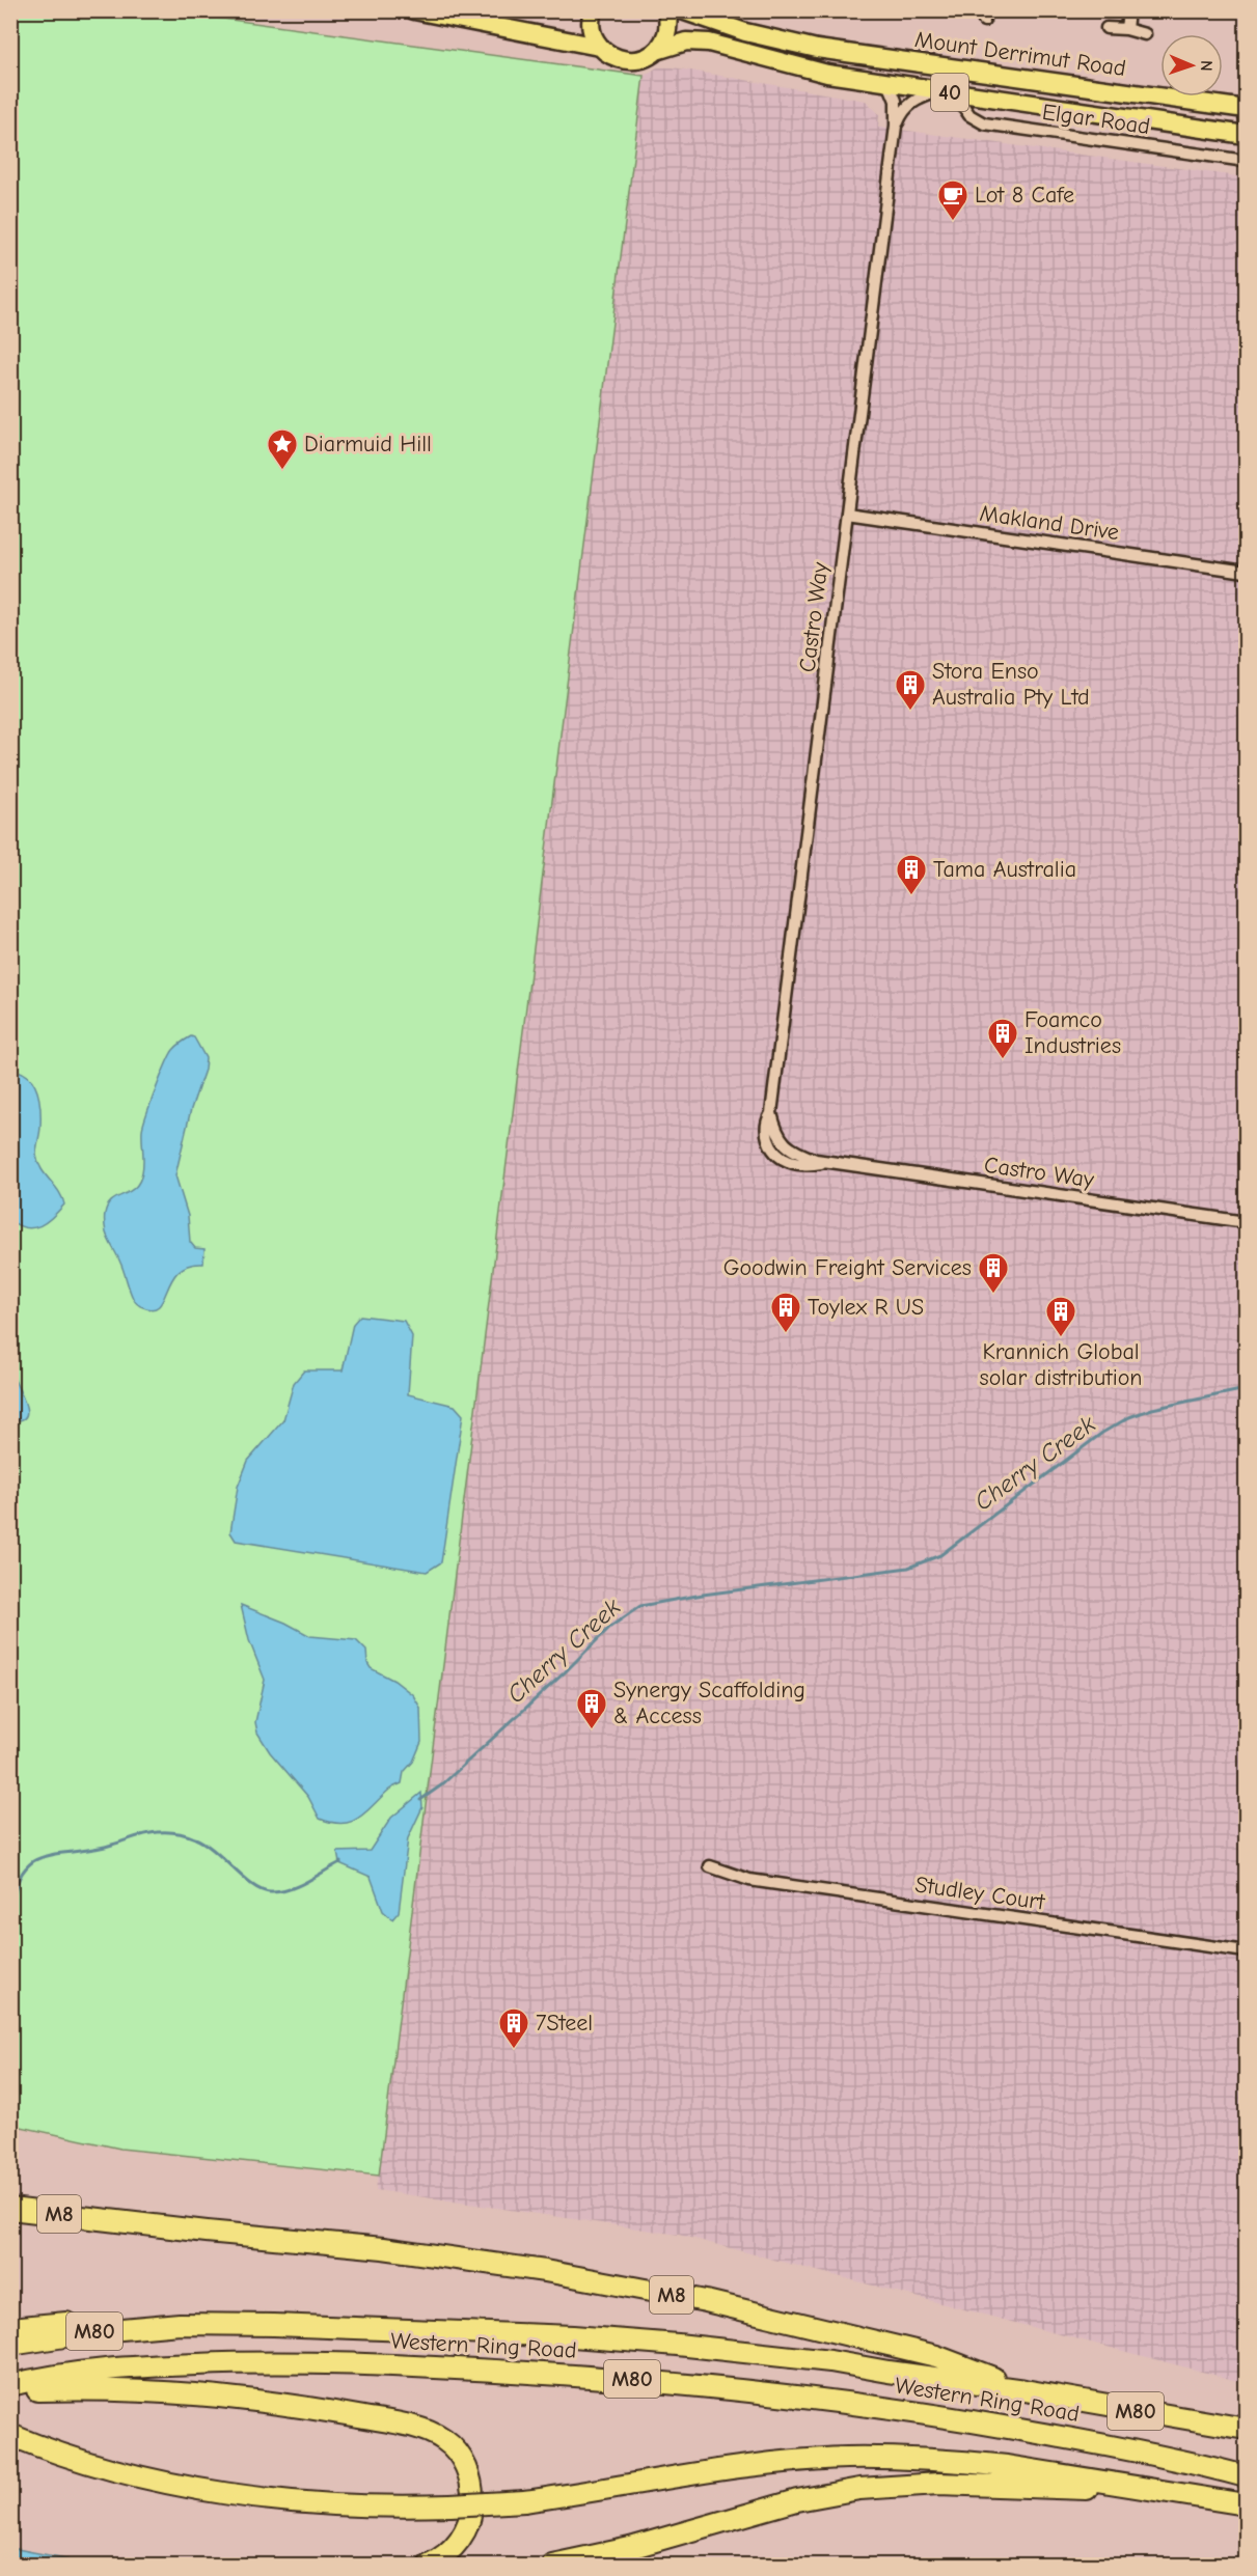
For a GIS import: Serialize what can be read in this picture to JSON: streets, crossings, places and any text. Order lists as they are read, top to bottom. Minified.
{"streets":{"highway":["M8","M80","Western Ring Road"],"main road":["Mount Derrimut Road","40"],"street":["Elgar Road","Makland Drive","Castro Way","Studley Court"]},"crossings":[["Mount Derrimut Road","40"],["Mount Derrimut Road","Elgar Road"],["Mount Derrimut Road","Castro Way"],["Elgar Road","Castro Way"],["Makland Drive","Castro Way"],["M8","Western Ring Road"]],"water":["Cherry Creek"],"places":{"cafe":["Lot 8 Cafe"],"place":["Diarmuid Hill"],"building":["Stora Enso Australia Pty Ltd","Tama Australia","Foamco Industries","Goodwin Freight Services","Toylex R US","Krannich Global solar distribution","Synergy Scaffolding & Access","7Steel"]},"north":"right"}
